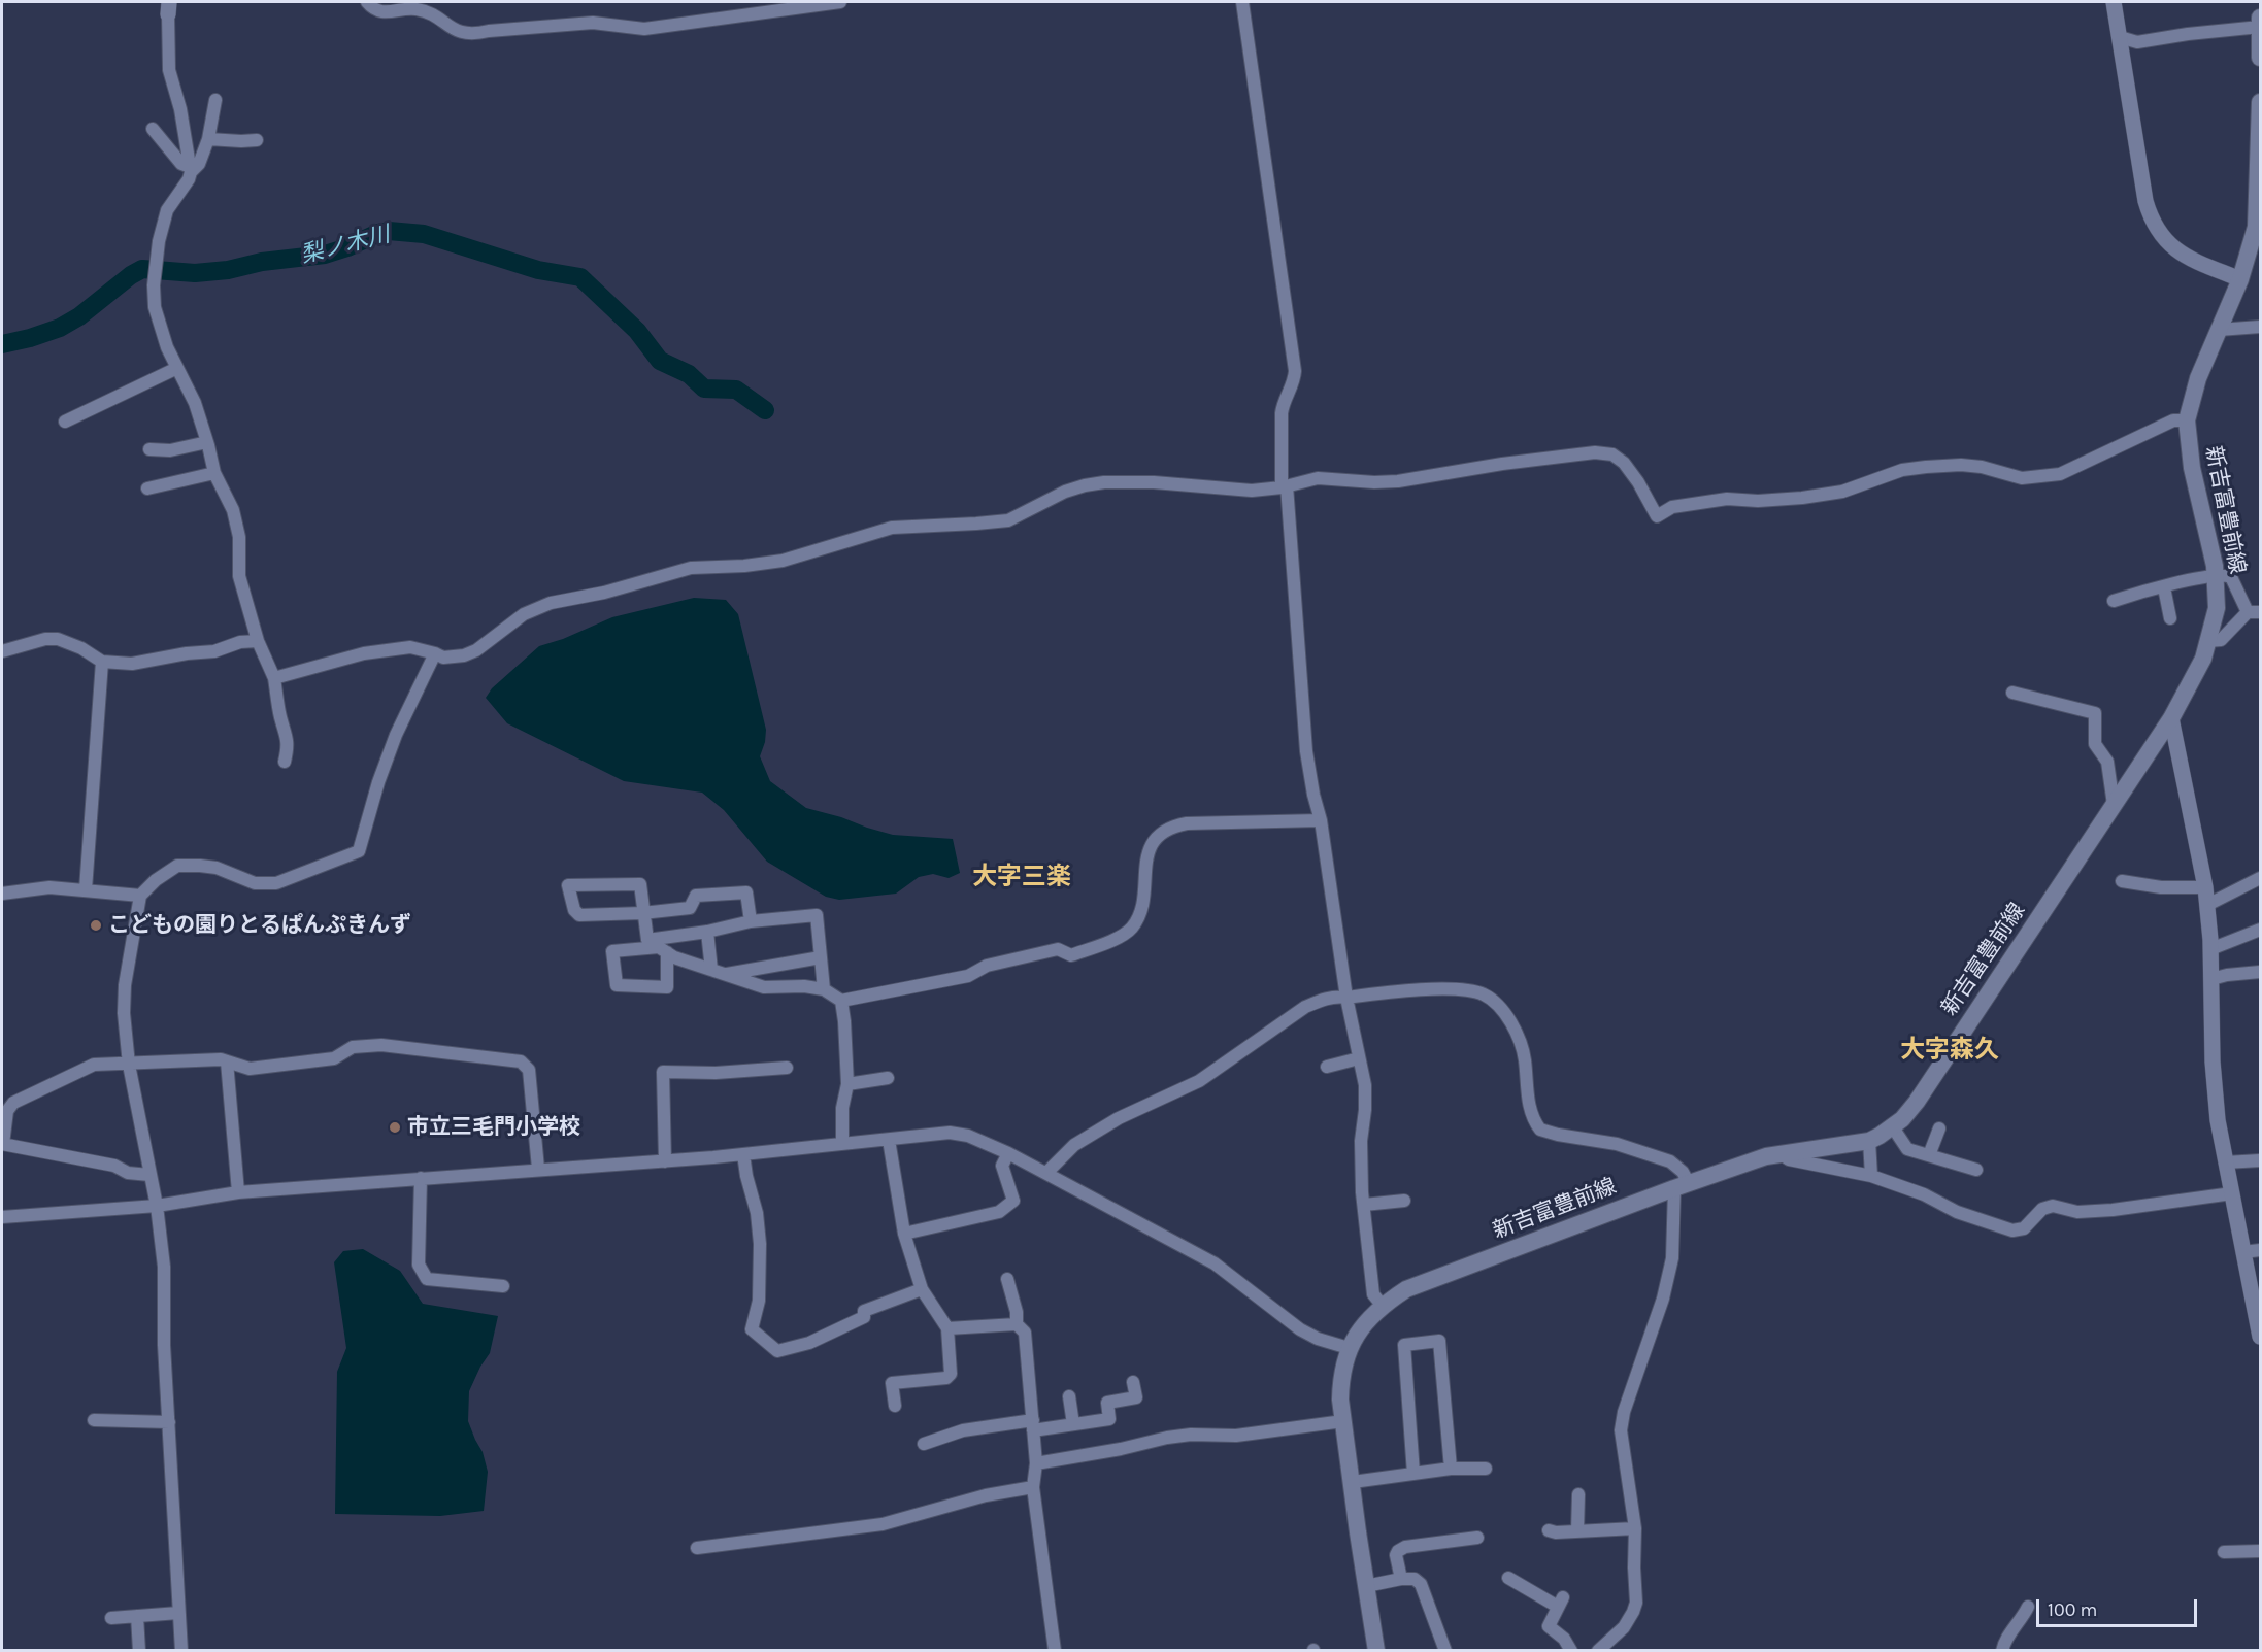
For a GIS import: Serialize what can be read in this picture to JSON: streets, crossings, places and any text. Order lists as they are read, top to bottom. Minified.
{"streets":{"main road":["新吉富豊前線"]},"districts":["大字三楽","大字森久"],"water":["梨ノ木川"],"places":["こどもの園りとるぱんぷきんず","市立三毛門小学校"],"scale_bar":"100 m"}
